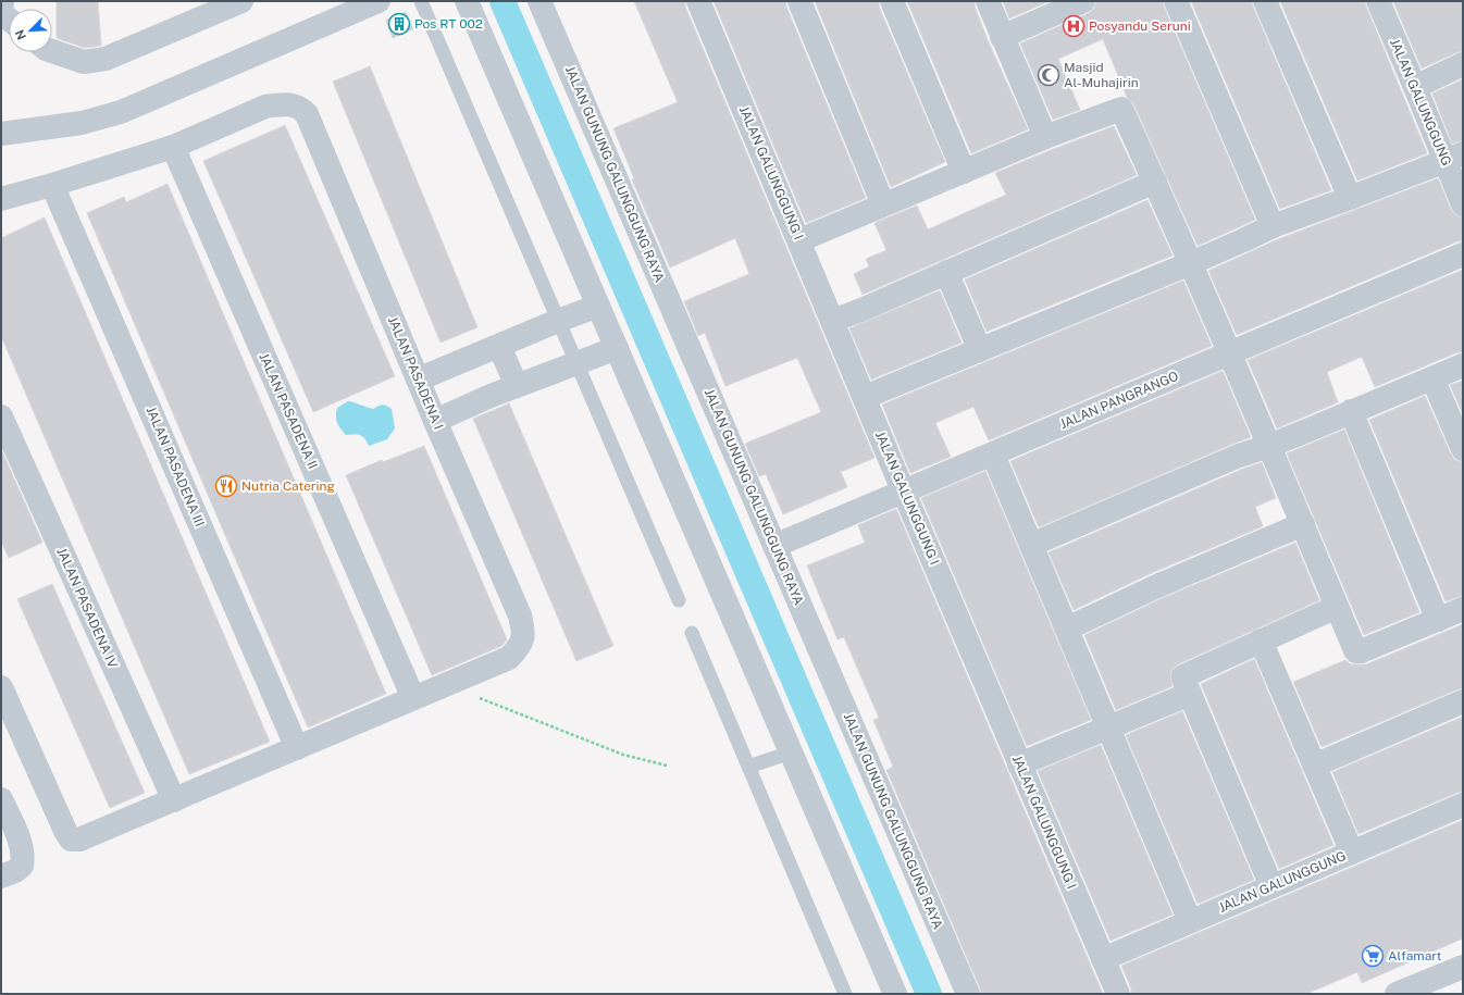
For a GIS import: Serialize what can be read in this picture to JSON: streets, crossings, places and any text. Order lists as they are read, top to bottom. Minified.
{"streets":{"street":["JALAN GALUNGGUNG","JALAN GALUNGGUNG I","JALAN GUNUNG GALUNGGUNG RAYA","JALAN PASADENA I","JALAN PANGRANGO","JALAN PASADENA II","JALAN PASADENA III","JALAN PASADENA IV"]},"crossings":[["JALAN GALUNGGUNG","JALAN GALUNGGUNG I"],["JALAN GALUNGGUNG I","JALAN PANGRANGO"],["JALAN GUNUNG GALUNGGUNG RAYA","JALAN PANGRANGO"],["JALAN PASADENA I","JALAN PASADENA II"]],"places":{"building":["Pos RT 002"],"hospital":["Posyandu Seruni"],"mosque":["Masjid Al-Muhajirin"],"restaurant":["Nutria Catering"],"supermarket":["Alfamart"]},"north":"bottom left"}
